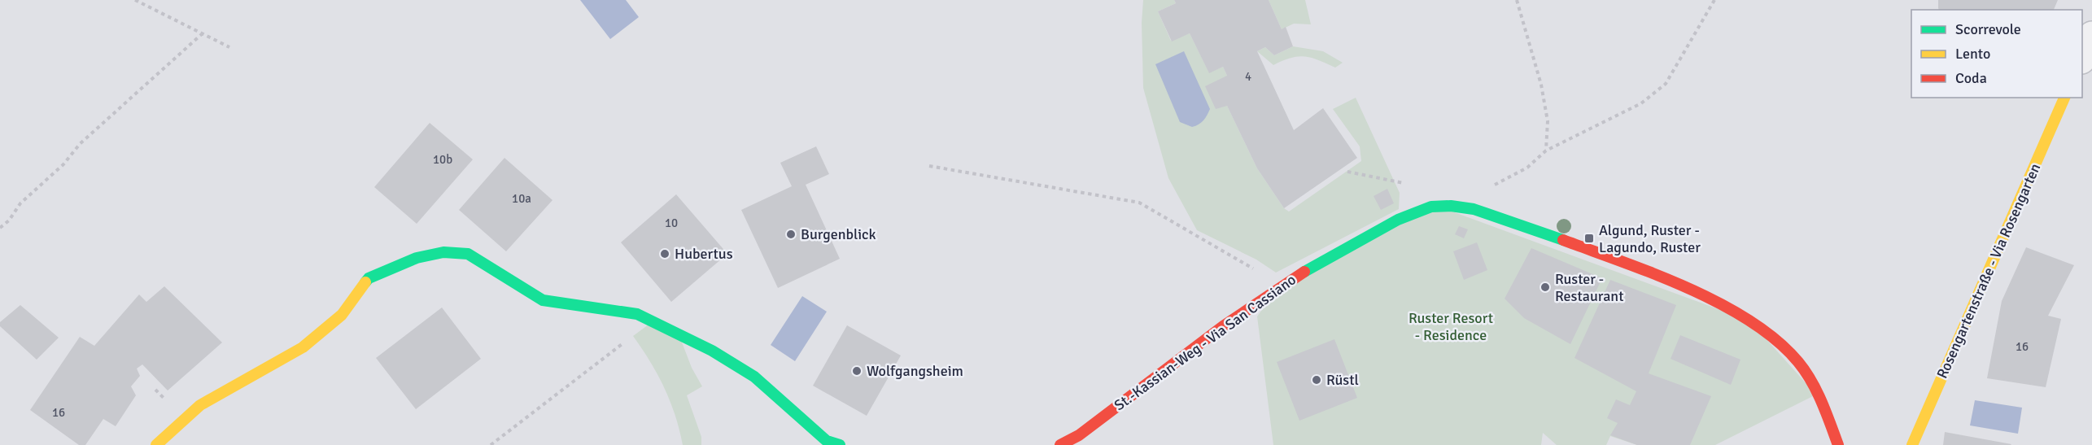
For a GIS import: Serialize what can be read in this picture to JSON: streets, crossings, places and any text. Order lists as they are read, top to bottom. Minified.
{"streets":{"street":["Rosengartenstraße - Via Rosengarten","St.-Kassian-Weg - Via San Cassiano"]},"parks":["Ruster Resort - Residence"],"places":{"other":["Burgenblick","Hubertus","Ruster - Restaurant","Wolfgangsheim","Rüstl"],"transit":["Algund, Ruster - Lagundo, Ruster"]},"house_numbers":["4","10b","10a","10","16","16"],"legend":["Scorrevole","Lento","Coda"]}
